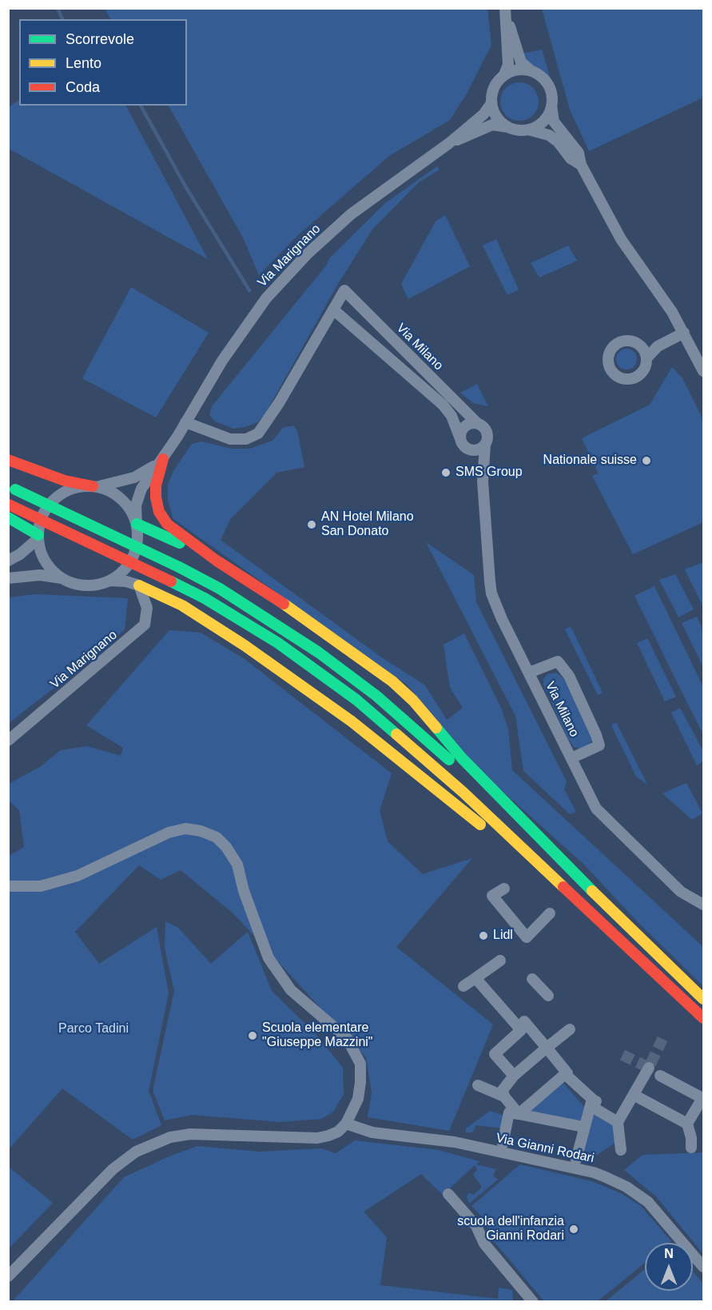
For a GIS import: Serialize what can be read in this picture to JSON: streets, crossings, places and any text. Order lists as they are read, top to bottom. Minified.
{"streets":{"street":["Via Marignano","Via Milano","Via Gianni Rodari"]},"parks":["Parco Tadini"],"places":["Nationale suisse","SMS Group","AN Hotel Milano San Donato","Lidl","Scuola elementare \"Giuseppe Mazzini\"","scuola dell'infanzia Gianni Rodari"],"legend":["Scorrevole","Lento","Coda"],"north":"top"}
